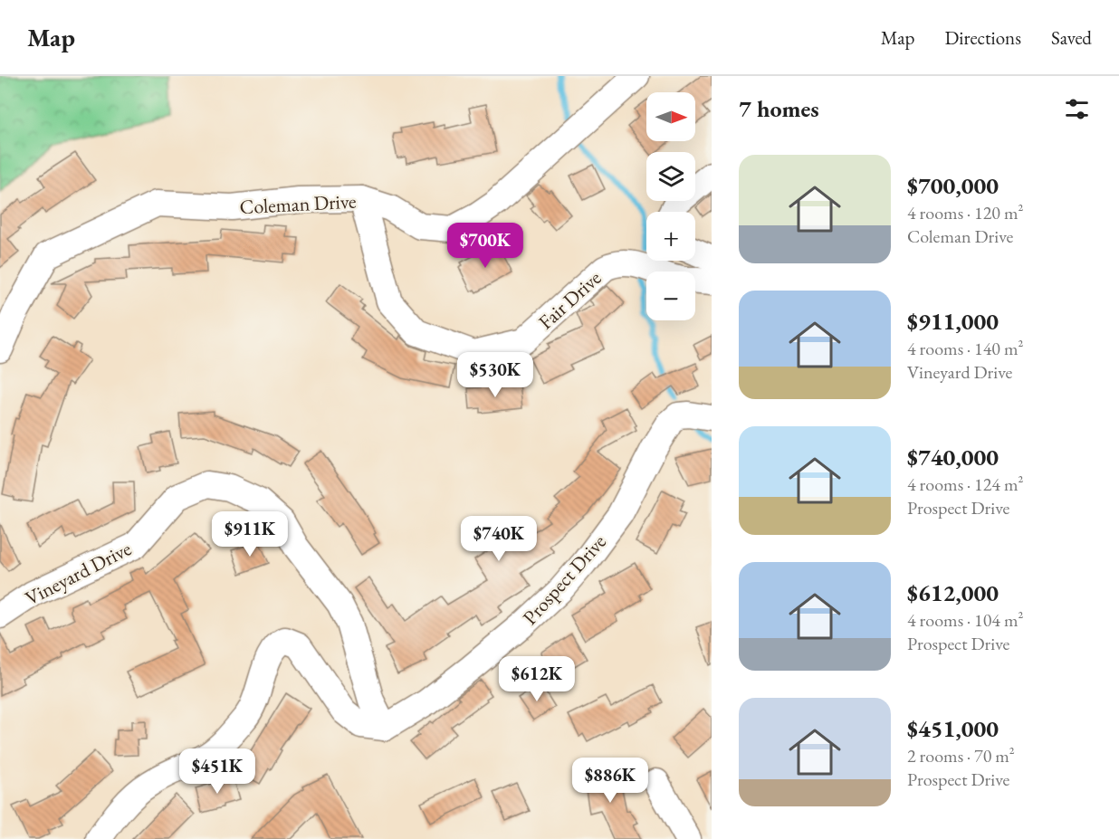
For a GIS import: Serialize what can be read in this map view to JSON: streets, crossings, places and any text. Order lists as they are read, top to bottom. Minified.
{"streets":{"street":["Coleman Drive","Fair Drive","Vineyard Drive","Prospect Drive"]},"crossings":[["Coleman Drive","Fair Drive"],["Vineyard Drive","Prospect Drive"]],"north":"right","page":{"header":"Map","nav":["Map","Directions","Saved"],"heading":"7 homes","map_buttons":["+","−"],"list":[{"name":"$700,000","note":"4 rooms · 120 m² · Coleman Drive"},{"name":"$911,000","note":"4 rooms · 140 m² · Vineyard Drive"},{"name":"$740,000","note":"4 rooms · 124 m² · Prospect Drive"},{"name":"$612,000","note":"4 rooms · 104 m² · Prospect Drive"},{"name":"$451,000","note":"2 rooms · 70 m² · Prospect Drive"}],"price":["$700K","$530K","$911K","$740K","$612K","$451K","$886K"]}}
